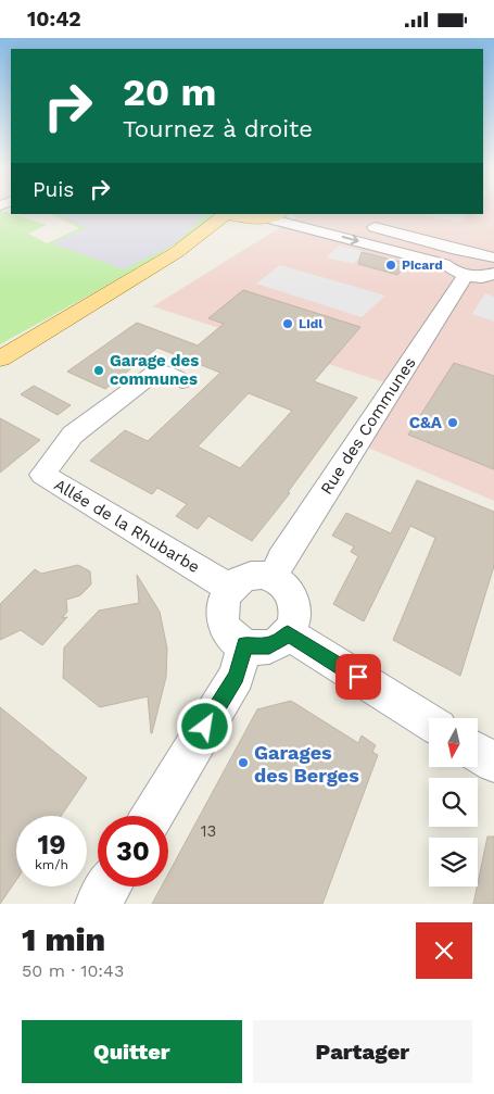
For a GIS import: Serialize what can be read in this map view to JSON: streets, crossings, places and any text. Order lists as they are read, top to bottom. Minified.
{"streets":{"street":["Rue des Communes","Allée de la Rhubarbe"]},"crossings":[["Rue des Communes","Allée de la Rhubarbe"]],"places":["Picard","Lidl","Garage des communes","C&A","Garages des Berges"],"house_numbers":["13"],"north":"bottom","page":{"status":"10:42","turn":["20 m","Tournez à droite"],"then":"Puis","speed":"19 km/h","limit":"30","heading":["1 min","50 m · 10:43"],"buttons":["Quitter","Partager"]}}
